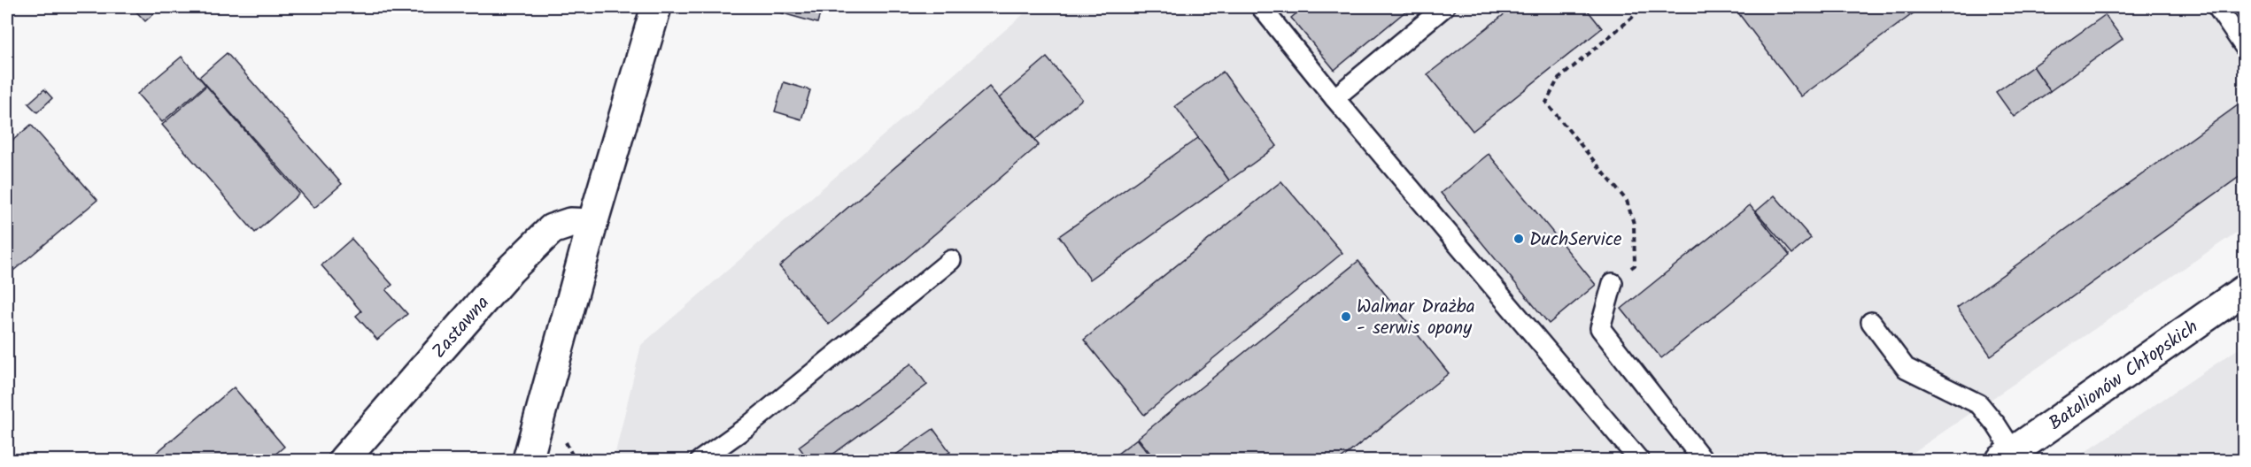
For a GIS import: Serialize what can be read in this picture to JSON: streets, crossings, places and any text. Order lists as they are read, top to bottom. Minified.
{"streets":{"street":["Zastawna","Batalionów Chłopskich"]},"places":["DuchService","Walmar Drażba - serwis opony"]}
